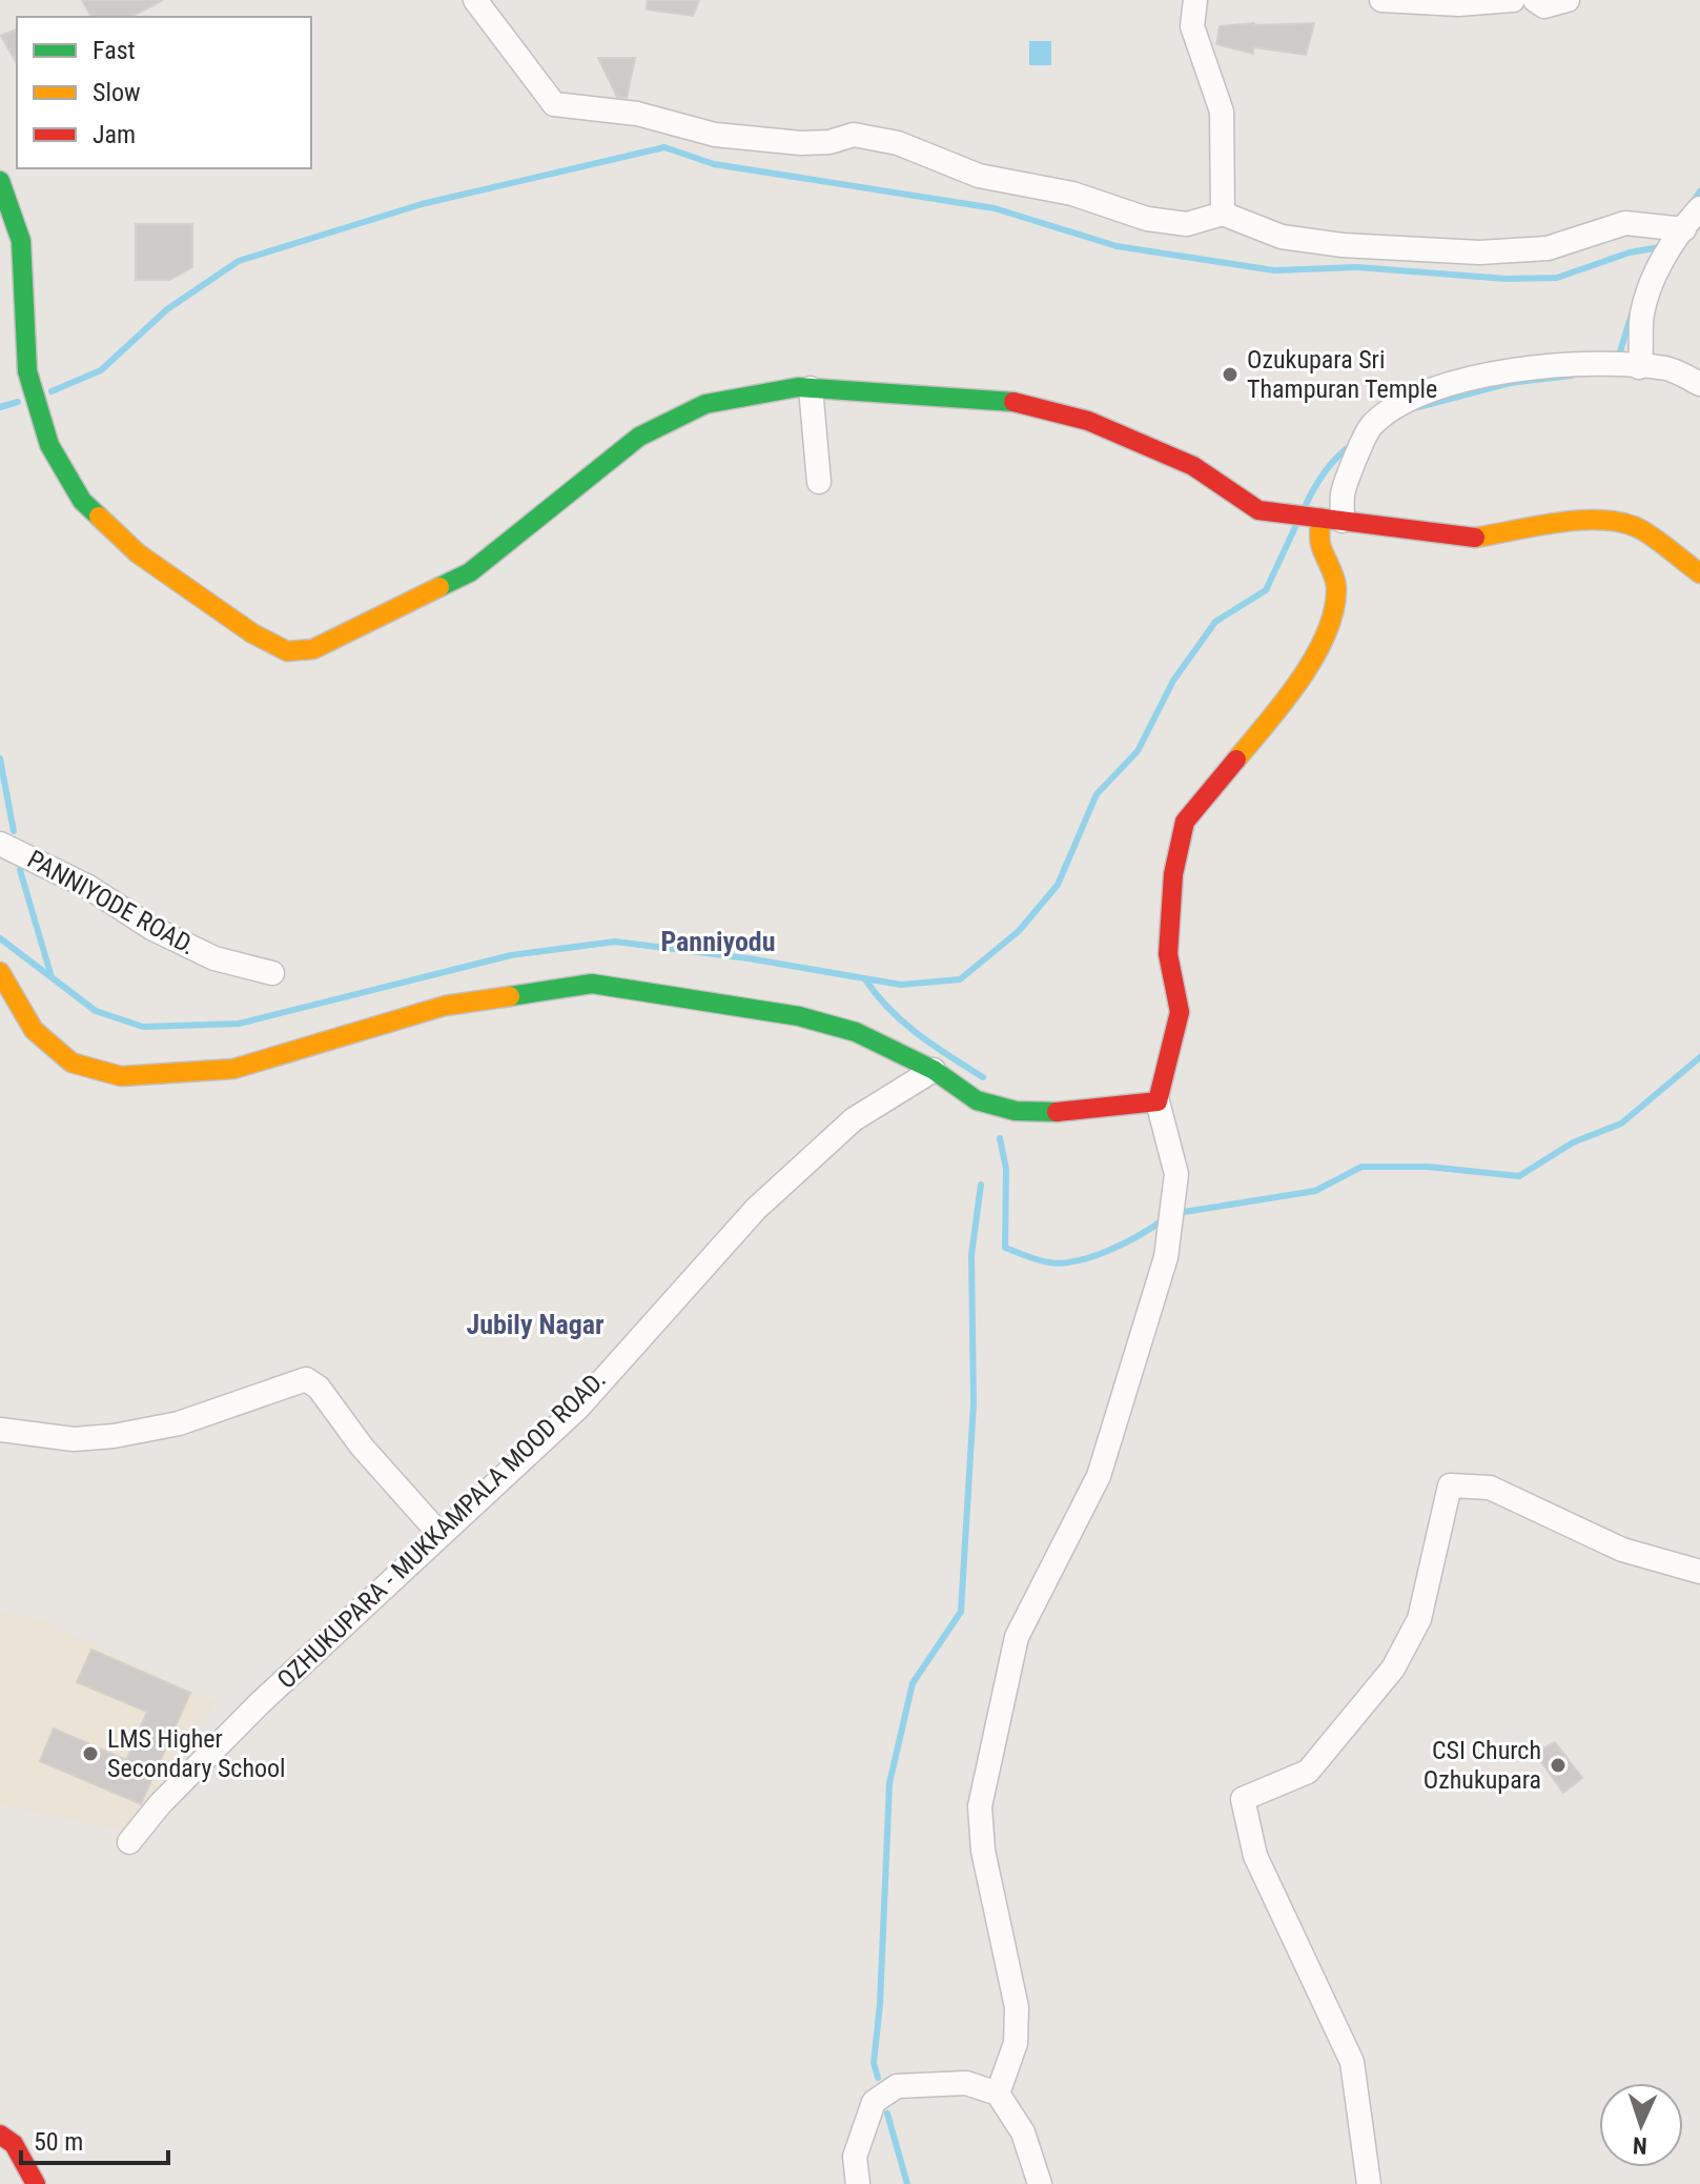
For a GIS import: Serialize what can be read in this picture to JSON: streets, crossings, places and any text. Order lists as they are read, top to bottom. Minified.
{"streets":{"street":["PANNIYODE ROAD.","OZHUKUPARA - MUKKAMPALA MOOD ROAD."]},"districts":["Panniyodu","Jubily Nagar"],"places":["Ozukupara Sri Thampuran Temple","LMS Higher Secondary School","CSI Church Ozhukupara"],"legend":["Fast","Slow","Jam"],"scale_bar":"50 m","north":"bottom"}
